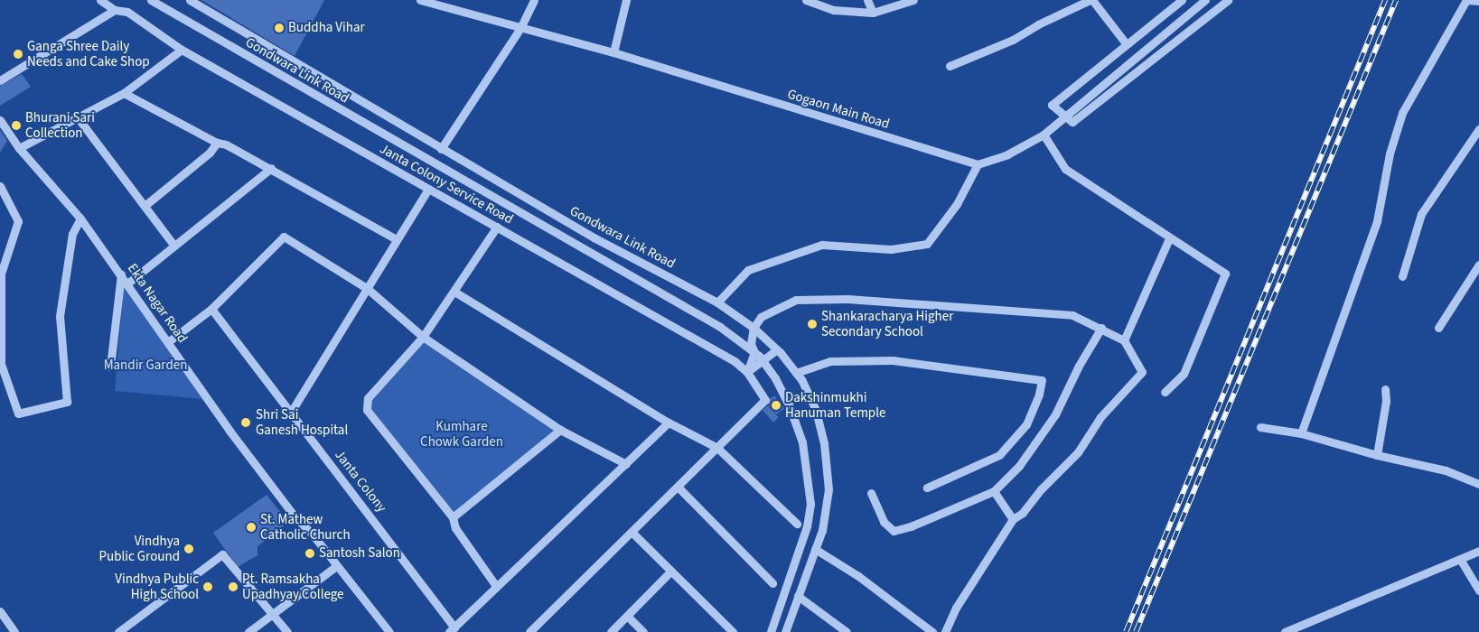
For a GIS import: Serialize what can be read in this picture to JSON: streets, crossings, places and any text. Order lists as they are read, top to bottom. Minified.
{"streets":{"street":["Gondwara Link Road","Gogaon Main Road","Janta Colony Service Road","Ekta Nagar Road","Janta Colony"]},"parks":["Mandir Garden","Kumhare Chowk Garden"],"places":["Buddha Vihar","Ganga Shree Daily Needs and Cake Shop","Bhurani Sari Collection","Shankaracharya Higher Secondary School","Dakshinmukhi Hanuman Temple","Shri Sai Ganesh Hospital","St. Mathew Catholic Church","Vindhya Public Ground","Santosh Salon","Vindhya Public High School","Pt. Ramsakha Upadhyay College"]}
